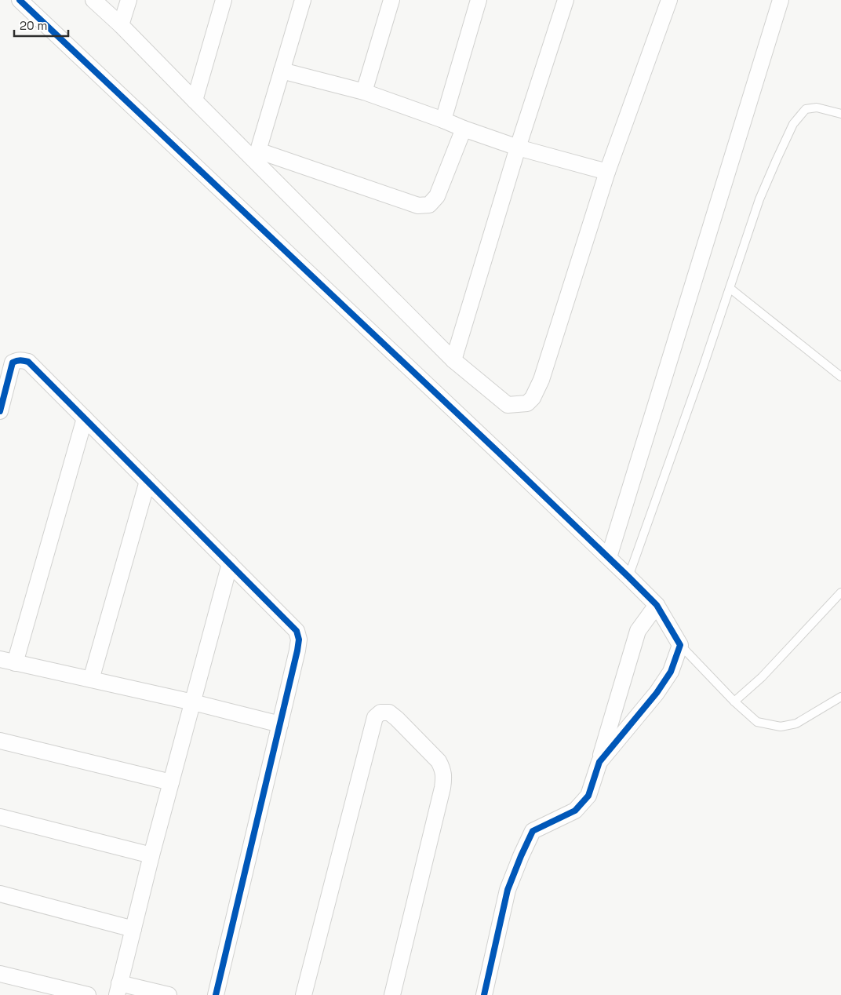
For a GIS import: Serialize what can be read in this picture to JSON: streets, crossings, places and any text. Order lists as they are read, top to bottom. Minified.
{"scale_bar":"20 m"}
